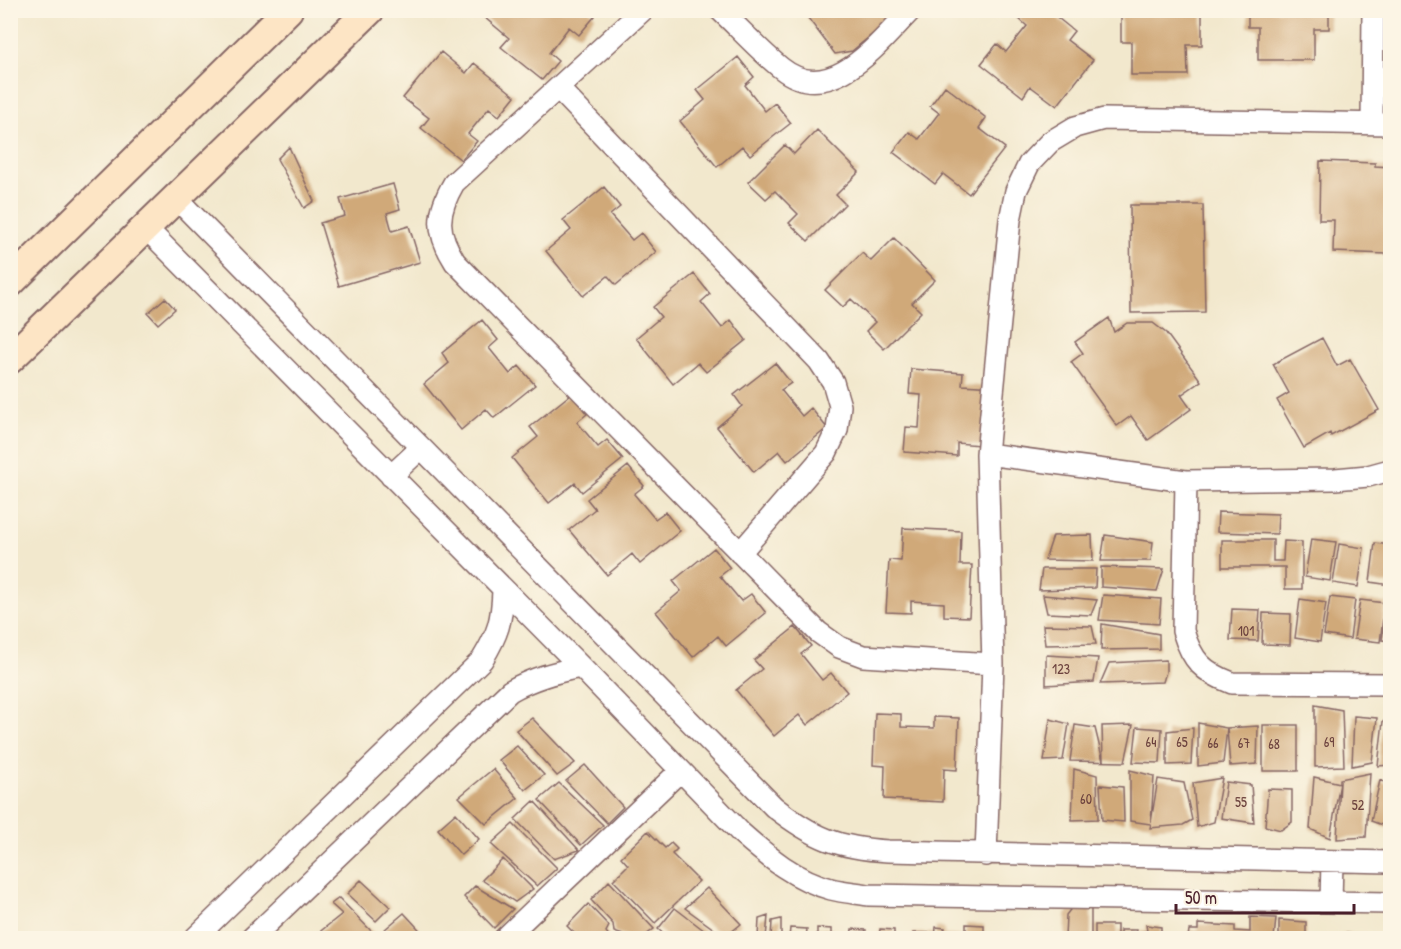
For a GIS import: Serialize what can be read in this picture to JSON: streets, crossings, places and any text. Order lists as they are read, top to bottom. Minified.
{"house_numbers":["101","123","64","65","69","66","67","68","60","55","52"],"scale_bar":"50 m"}
